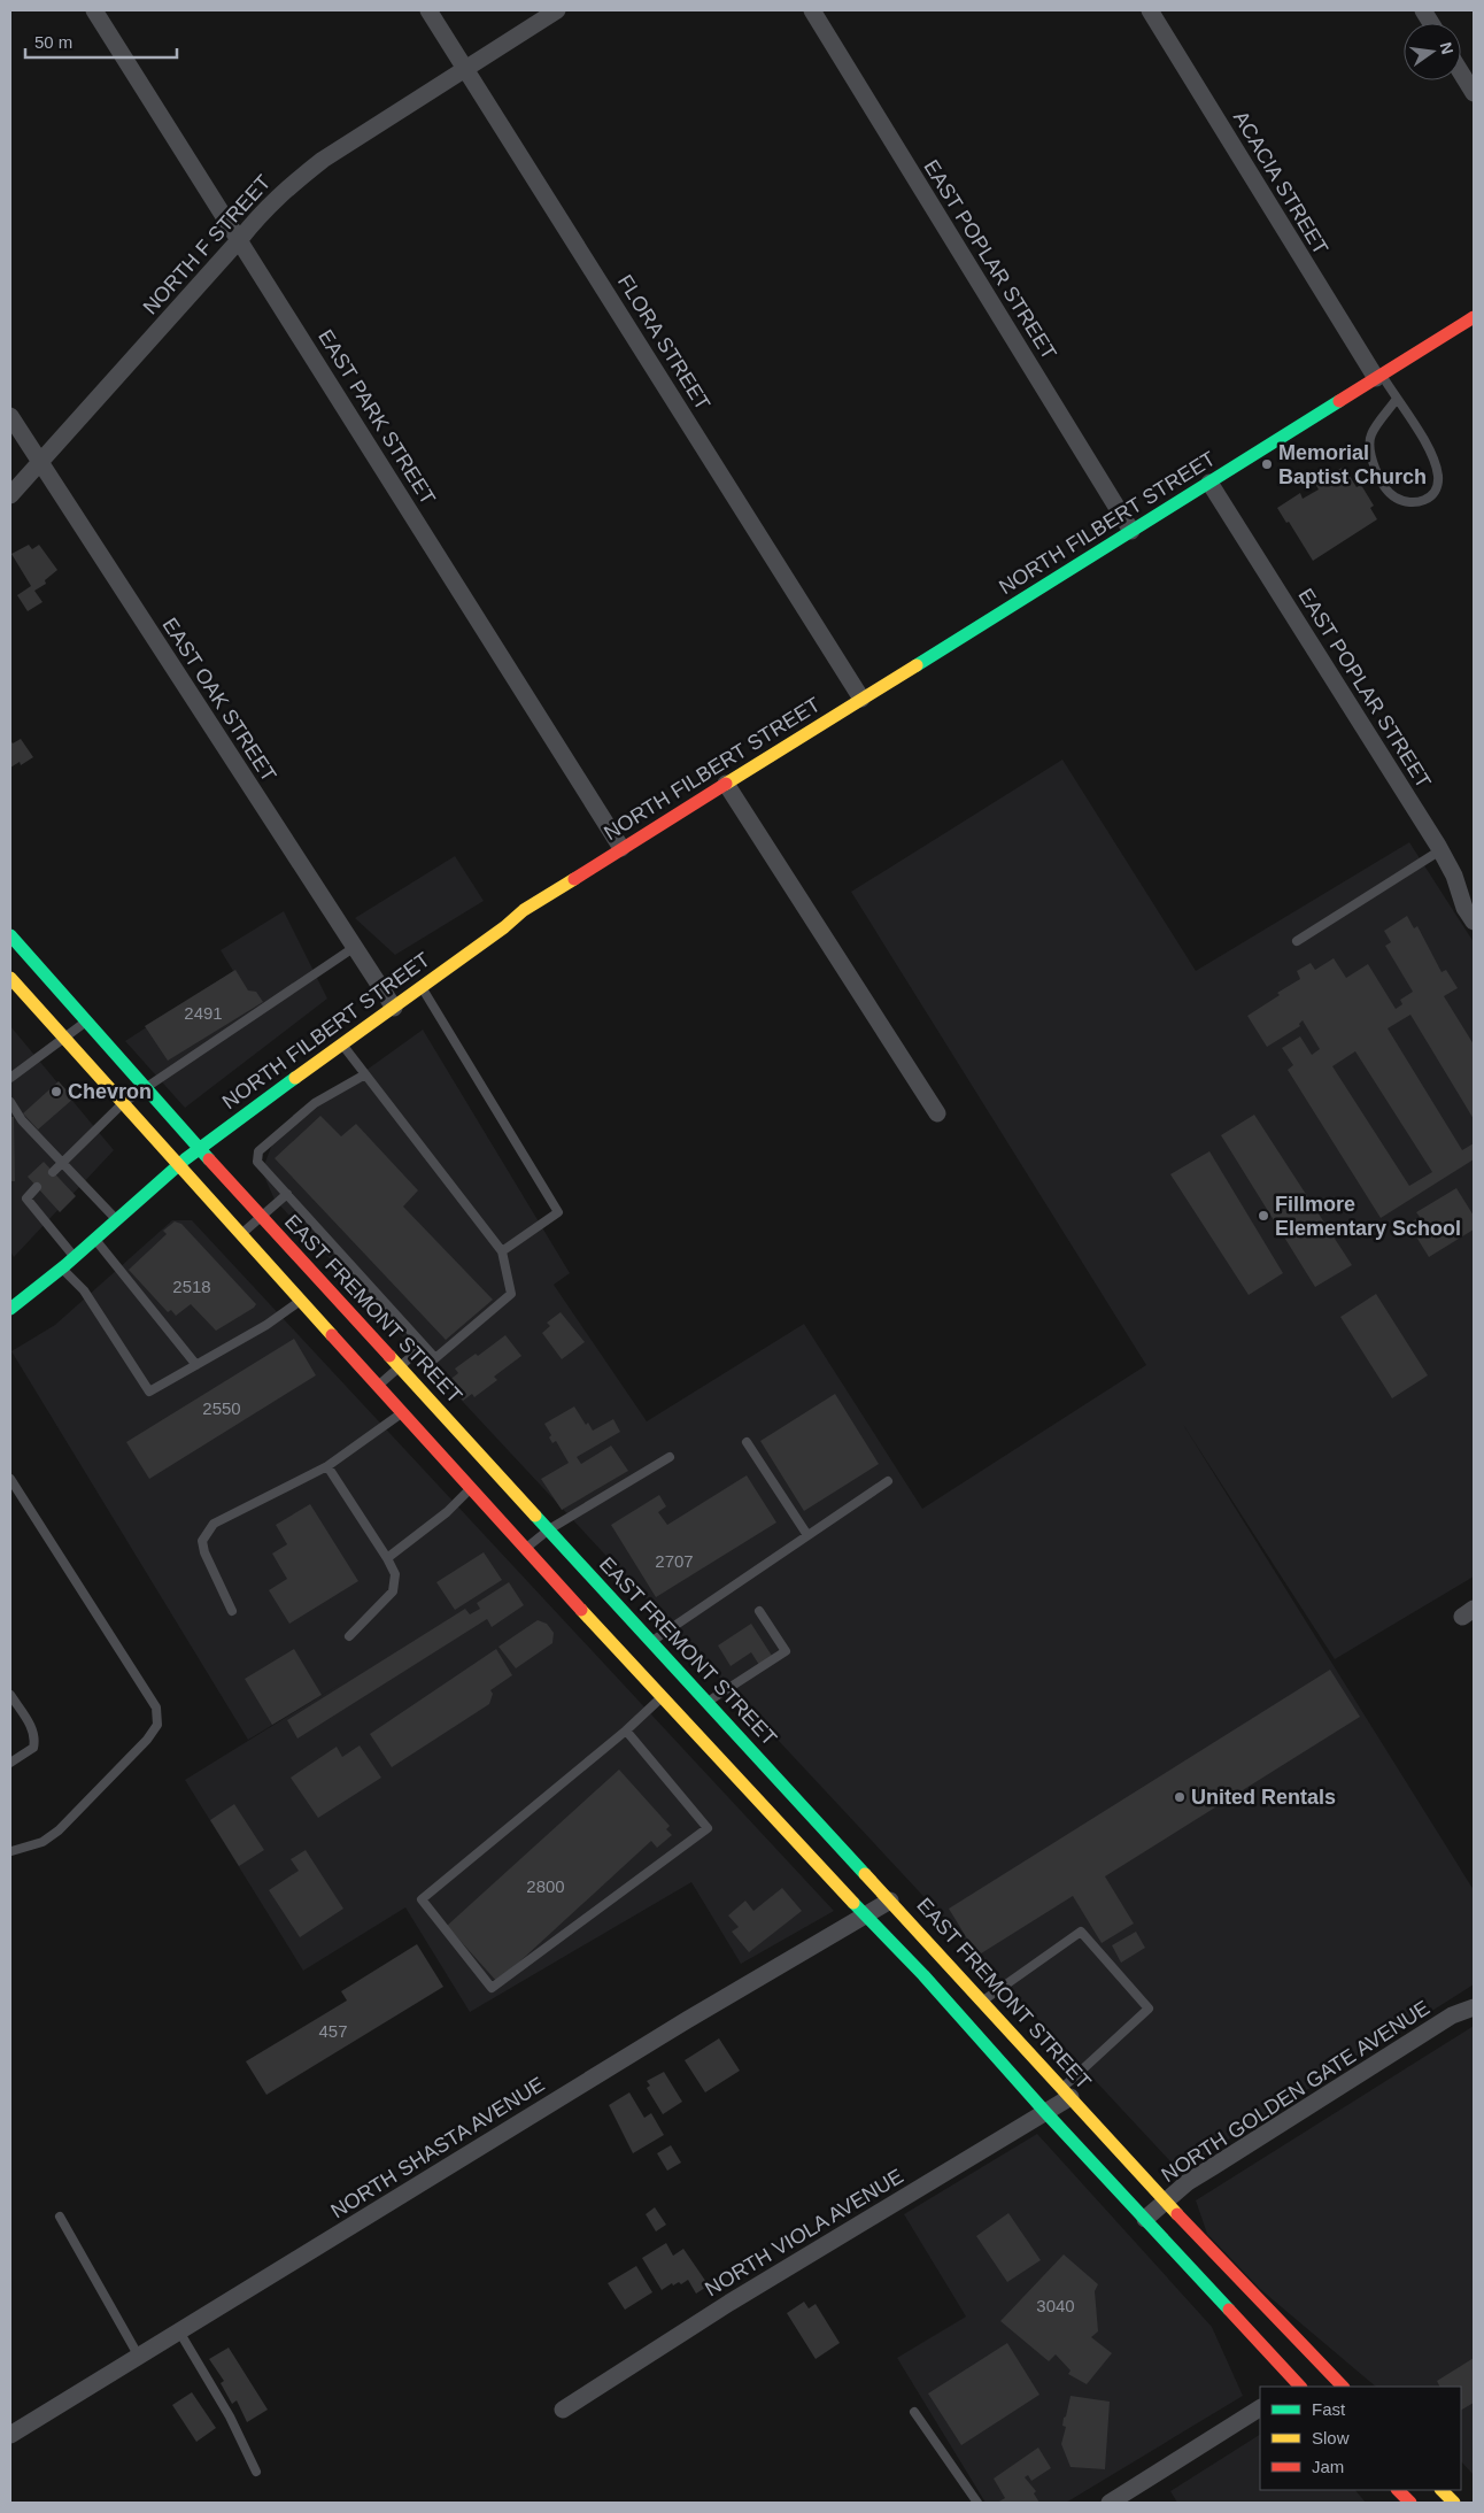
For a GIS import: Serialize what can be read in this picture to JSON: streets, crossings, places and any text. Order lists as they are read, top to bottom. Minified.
{"streets":{"main road":["NORTH FILBERT STREET","EAST FREMONT STREET"],"street":["ACACIA STREET","NORTH F STREET","EAST POPLAR STREET","FLORA STREET","EAST PARK STREET","EAST OAK STREET","NORTH GOLDEN GATE AVENUE","NORTH SHASTA AVENUE","NORTH VIOLA AVENUE"]},"crossings":[["ACACIA STREET","NORTH FILBERT STREET"],["NORTH F STREET","FLORA STREET"],["NORTH F STREET","EAST PARK STREET"],["NORTH F STREET","EAST OAK STREET"],["EAST POPLAR STREET","NORTH FILBERT STREET"],["FLORA STREET","NORTH FILBERT STREET"],["EAST PARK STREET","NORTH FILBERT STREET"],["NORTH FILBERT STREET","EAST OAK STREET"],["NORTH FILBERT STREET","EAST FREMONT STREET"],["EAST FREMONT STREET","NORTH GOLDEN GATE AVENUE"],["EAST FREMONT STREET","NORTH SHASTA AVENUE"],["EAST FREMONT STREET","NORTH VIOLA AVENUE"]],"places":["Memorial Baptist Church","Chevron","Fillmore Elementary School","United Rentals"],"house_numbers":["2491","2518","2550","2707","2800","457","3040"],"legend":["Fast","Slow","Jam"],"scale_bar":"50 m","north":"right"}
